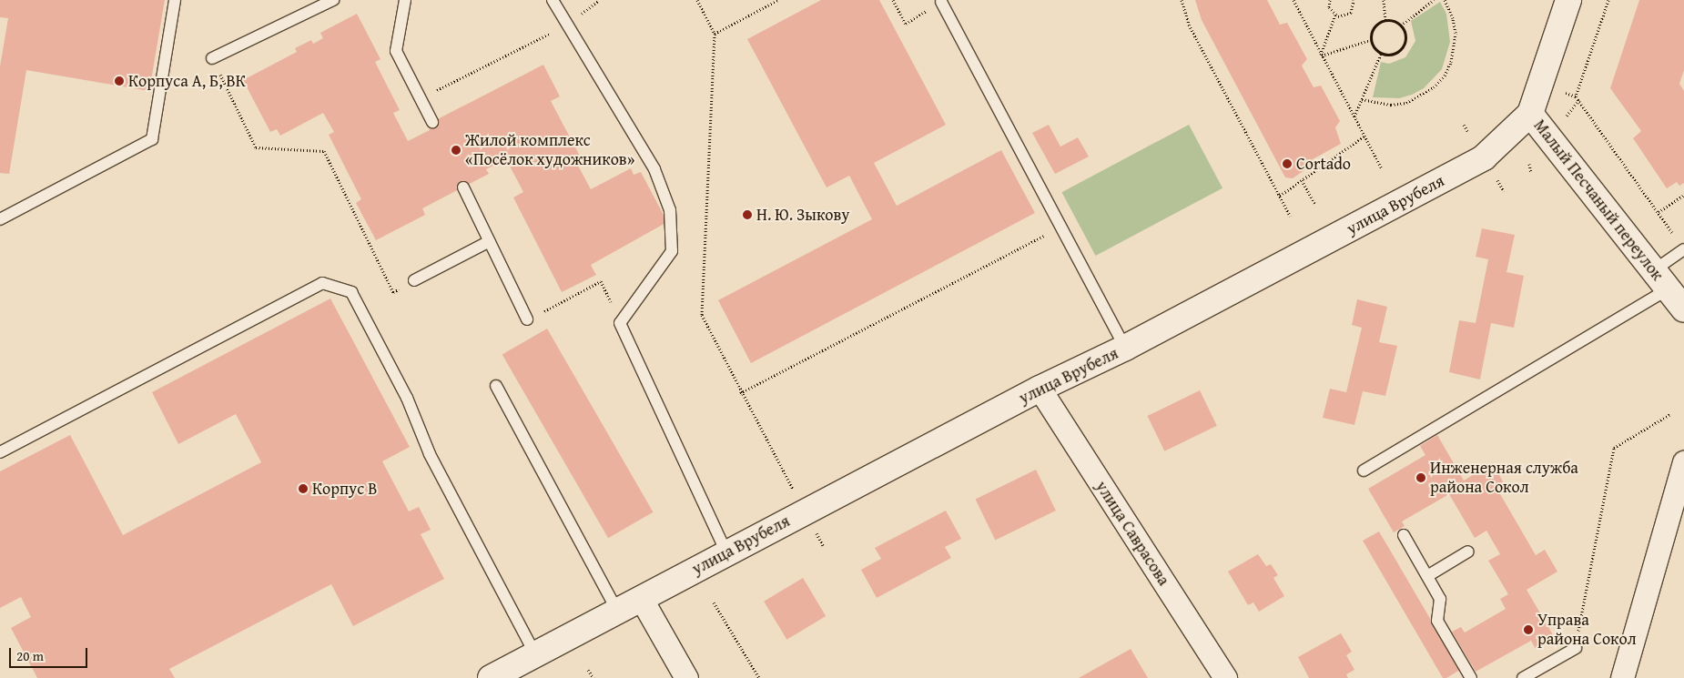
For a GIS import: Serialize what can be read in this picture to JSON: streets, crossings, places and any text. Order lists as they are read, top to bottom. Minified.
{"streets":{"street":["Малый Песчаный переулок","улица Врубеля","улица Саврасова"]},"crossings":[["Малый Песчаный переулок","улица Врубеля"],["улица Врубеля","улица Саврасова"]],"places":["Корпуса А, Б, ВК","Жилой комплекс «Посёлок художников»","Cortado","Н. Ю. Зыкову","Инженерная служба района Сокол","Корпус В","Управа района Сокол"],"scale_bar":"20 m"}
